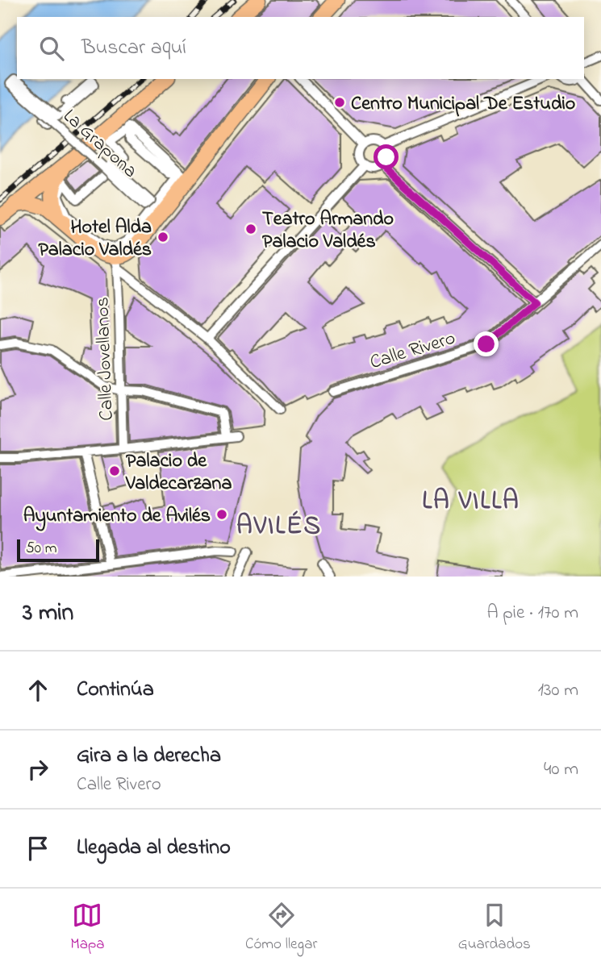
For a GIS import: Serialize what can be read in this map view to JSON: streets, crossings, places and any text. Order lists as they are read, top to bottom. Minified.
{"streets":{"street":["La Grapona","Calle Rivero","Calle Jovellanos"]},"districts":["LA VILLA","AVILÉS"],"places":["Centro Municipal De Estudio","Teatro Armando Palacio Valdés","Hotel Alda Palacio Valdés","Palacio de Valdecarzana","Ayuntamiento de Avilés"],"scale_bar":"50 m","page":{"search":"Buscar aquí","scale":"50 m","heading":["3 min","A pie · 170 m"],"list":[["Continúa","130 m"],["Gira a la derecha","Calle Rivero","40 m"],"Llegada al destino"],"nav":["Mapa","Cómo llegar","Guardados"]}}
